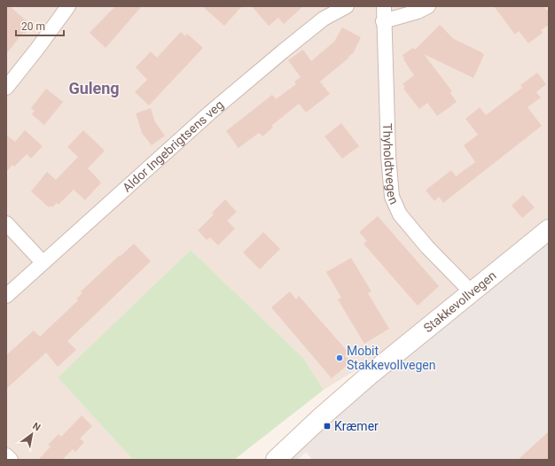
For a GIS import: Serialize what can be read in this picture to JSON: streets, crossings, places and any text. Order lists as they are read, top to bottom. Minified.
{"streets":{"street":["Aldor Ingebrigtsens veg","Thyholdtvegen","Stakkevollvegen"]},"crossings":[["Thyholdtvegen","Stakkevollvegen"]],"districts":["Guleng"],"places":{"other":["Mobit Stakkevollvegen"],"transit":["Kræmer"]},"scale_bar":"20 m","north":"top right"}
